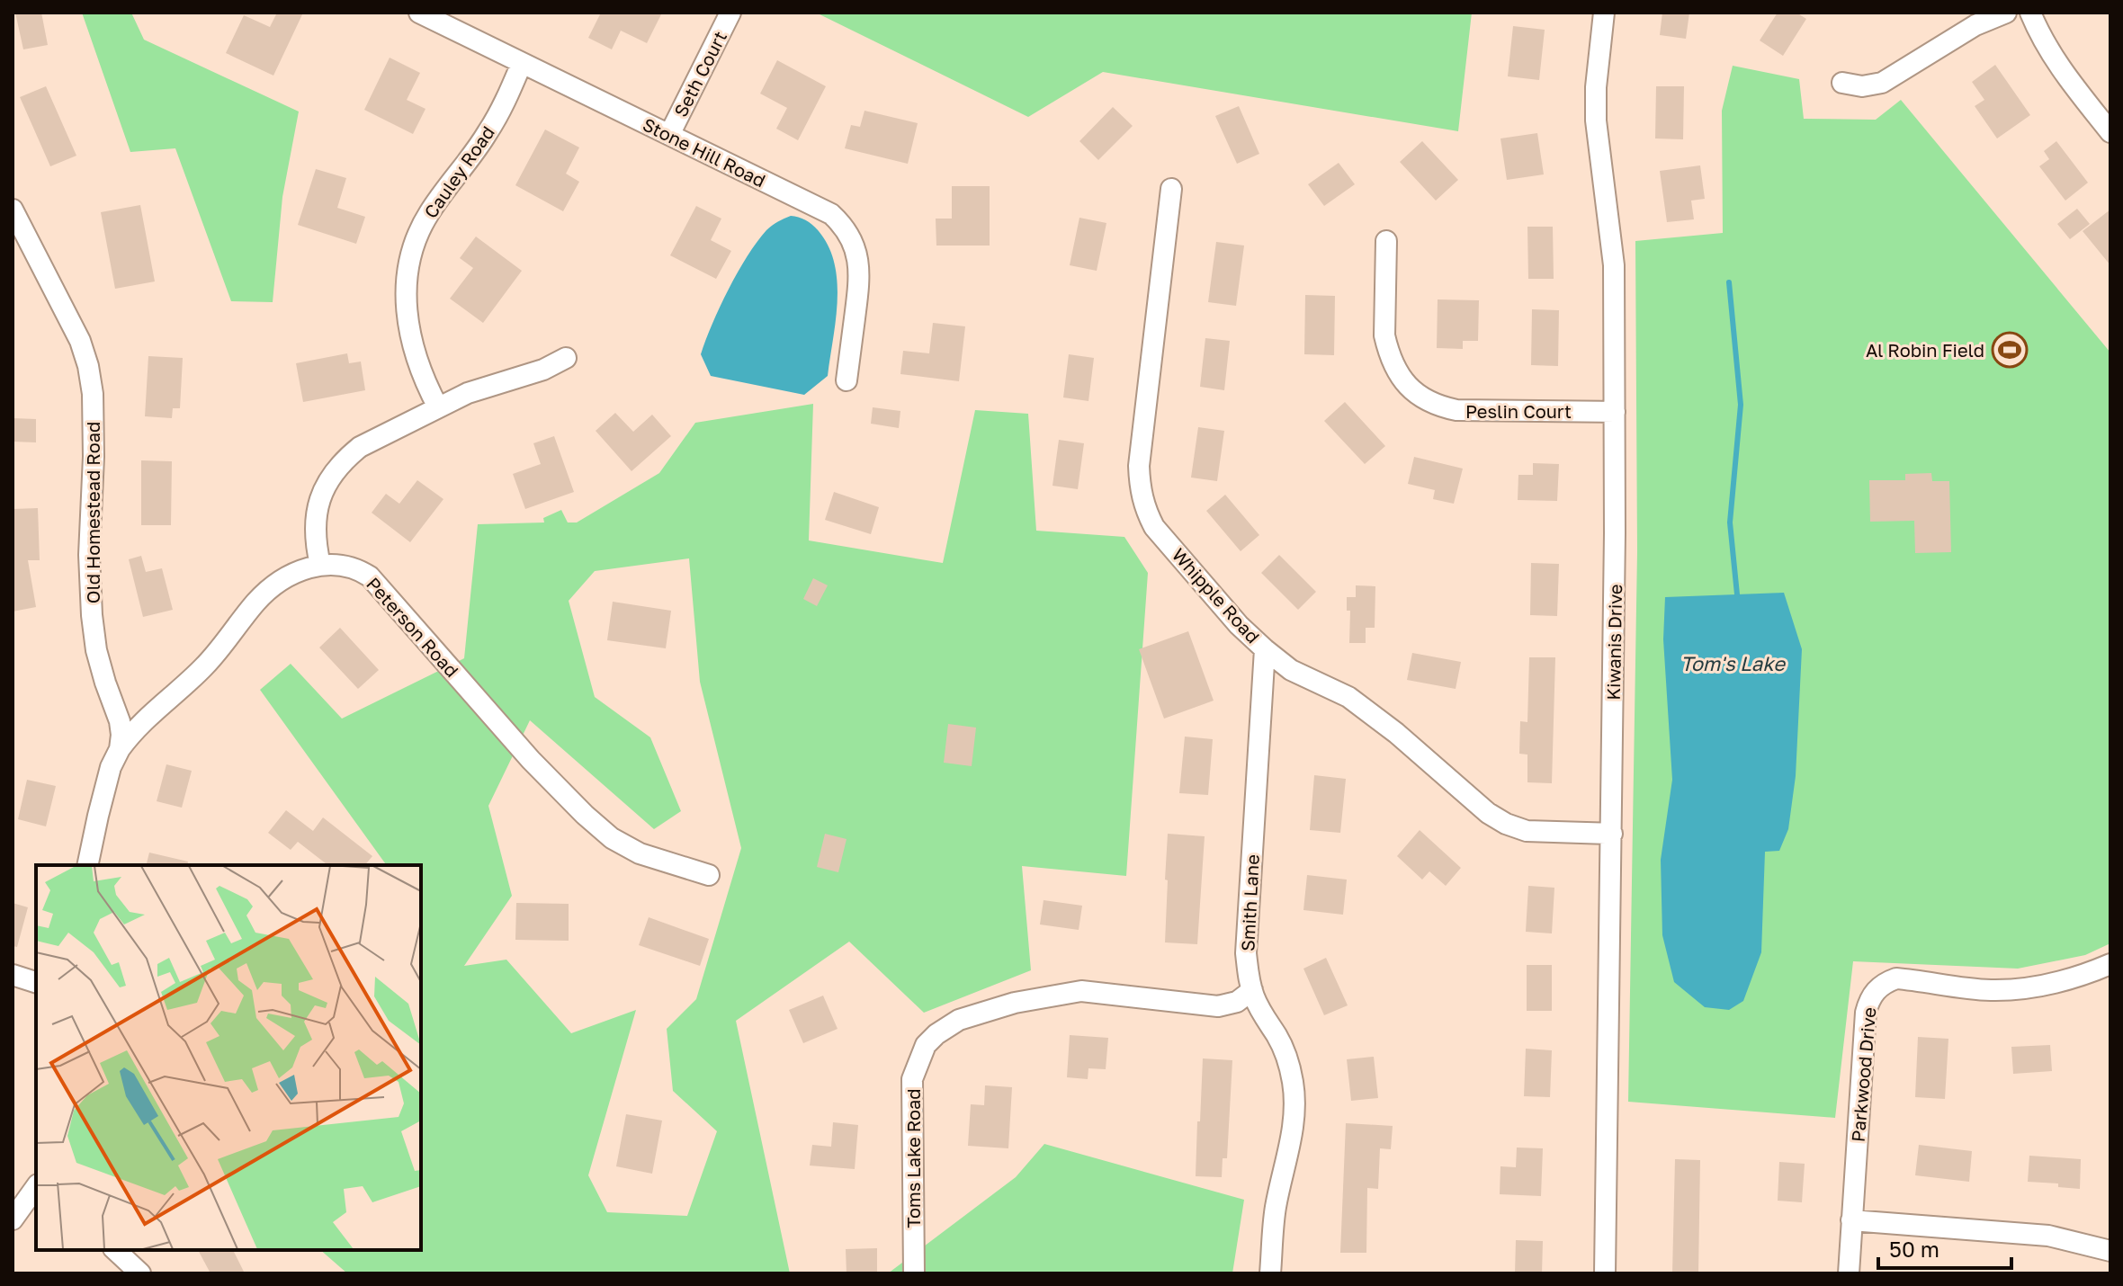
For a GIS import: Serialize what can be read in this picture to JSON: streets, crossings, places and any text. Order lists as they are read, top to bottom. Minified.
{"streets":{"street":["Seth Court","Stone Hill Road","Cauley Road","Peslin Court","Old Homestead Road","Whipple Road","Peterson Road","Kiwanis Drive","Smith Lane","Parkwood Drive","Toms Lake Road"]},"crossings":[["Seth Court","Stone Hill Road"],["Stone Hill Road","Cauley Road"],["Peslin Court","Kiwanis Drive"],["Old Homestead Road","Peterson Road"],["Whipple Road","Kiwanis Drive"],["Whipple Road","Smith Lane"],["Smith Lane","Toms Lake Road"]],"water":["Tom's Lake"],"places":{"sports":["Al Robin Field"]},"scale_bar":"50 m"}
